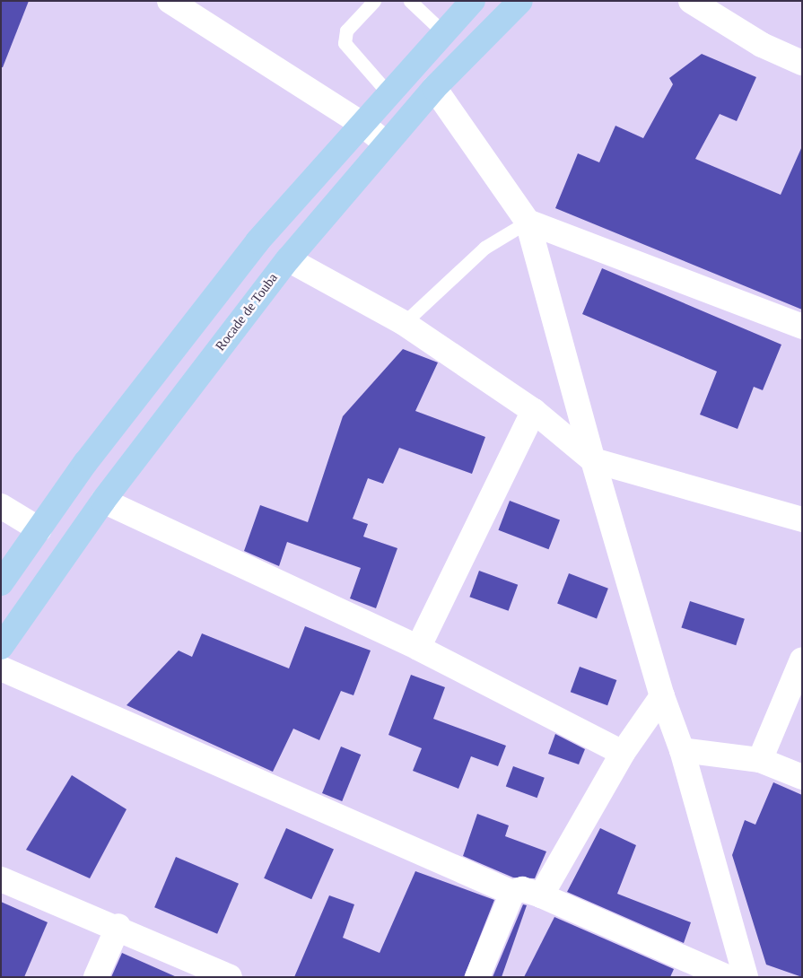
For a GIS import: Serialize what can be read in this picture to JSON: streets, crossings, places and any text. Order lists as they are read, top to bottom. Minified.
{"streets":{"main road":["Rocade de Touba"]}}
